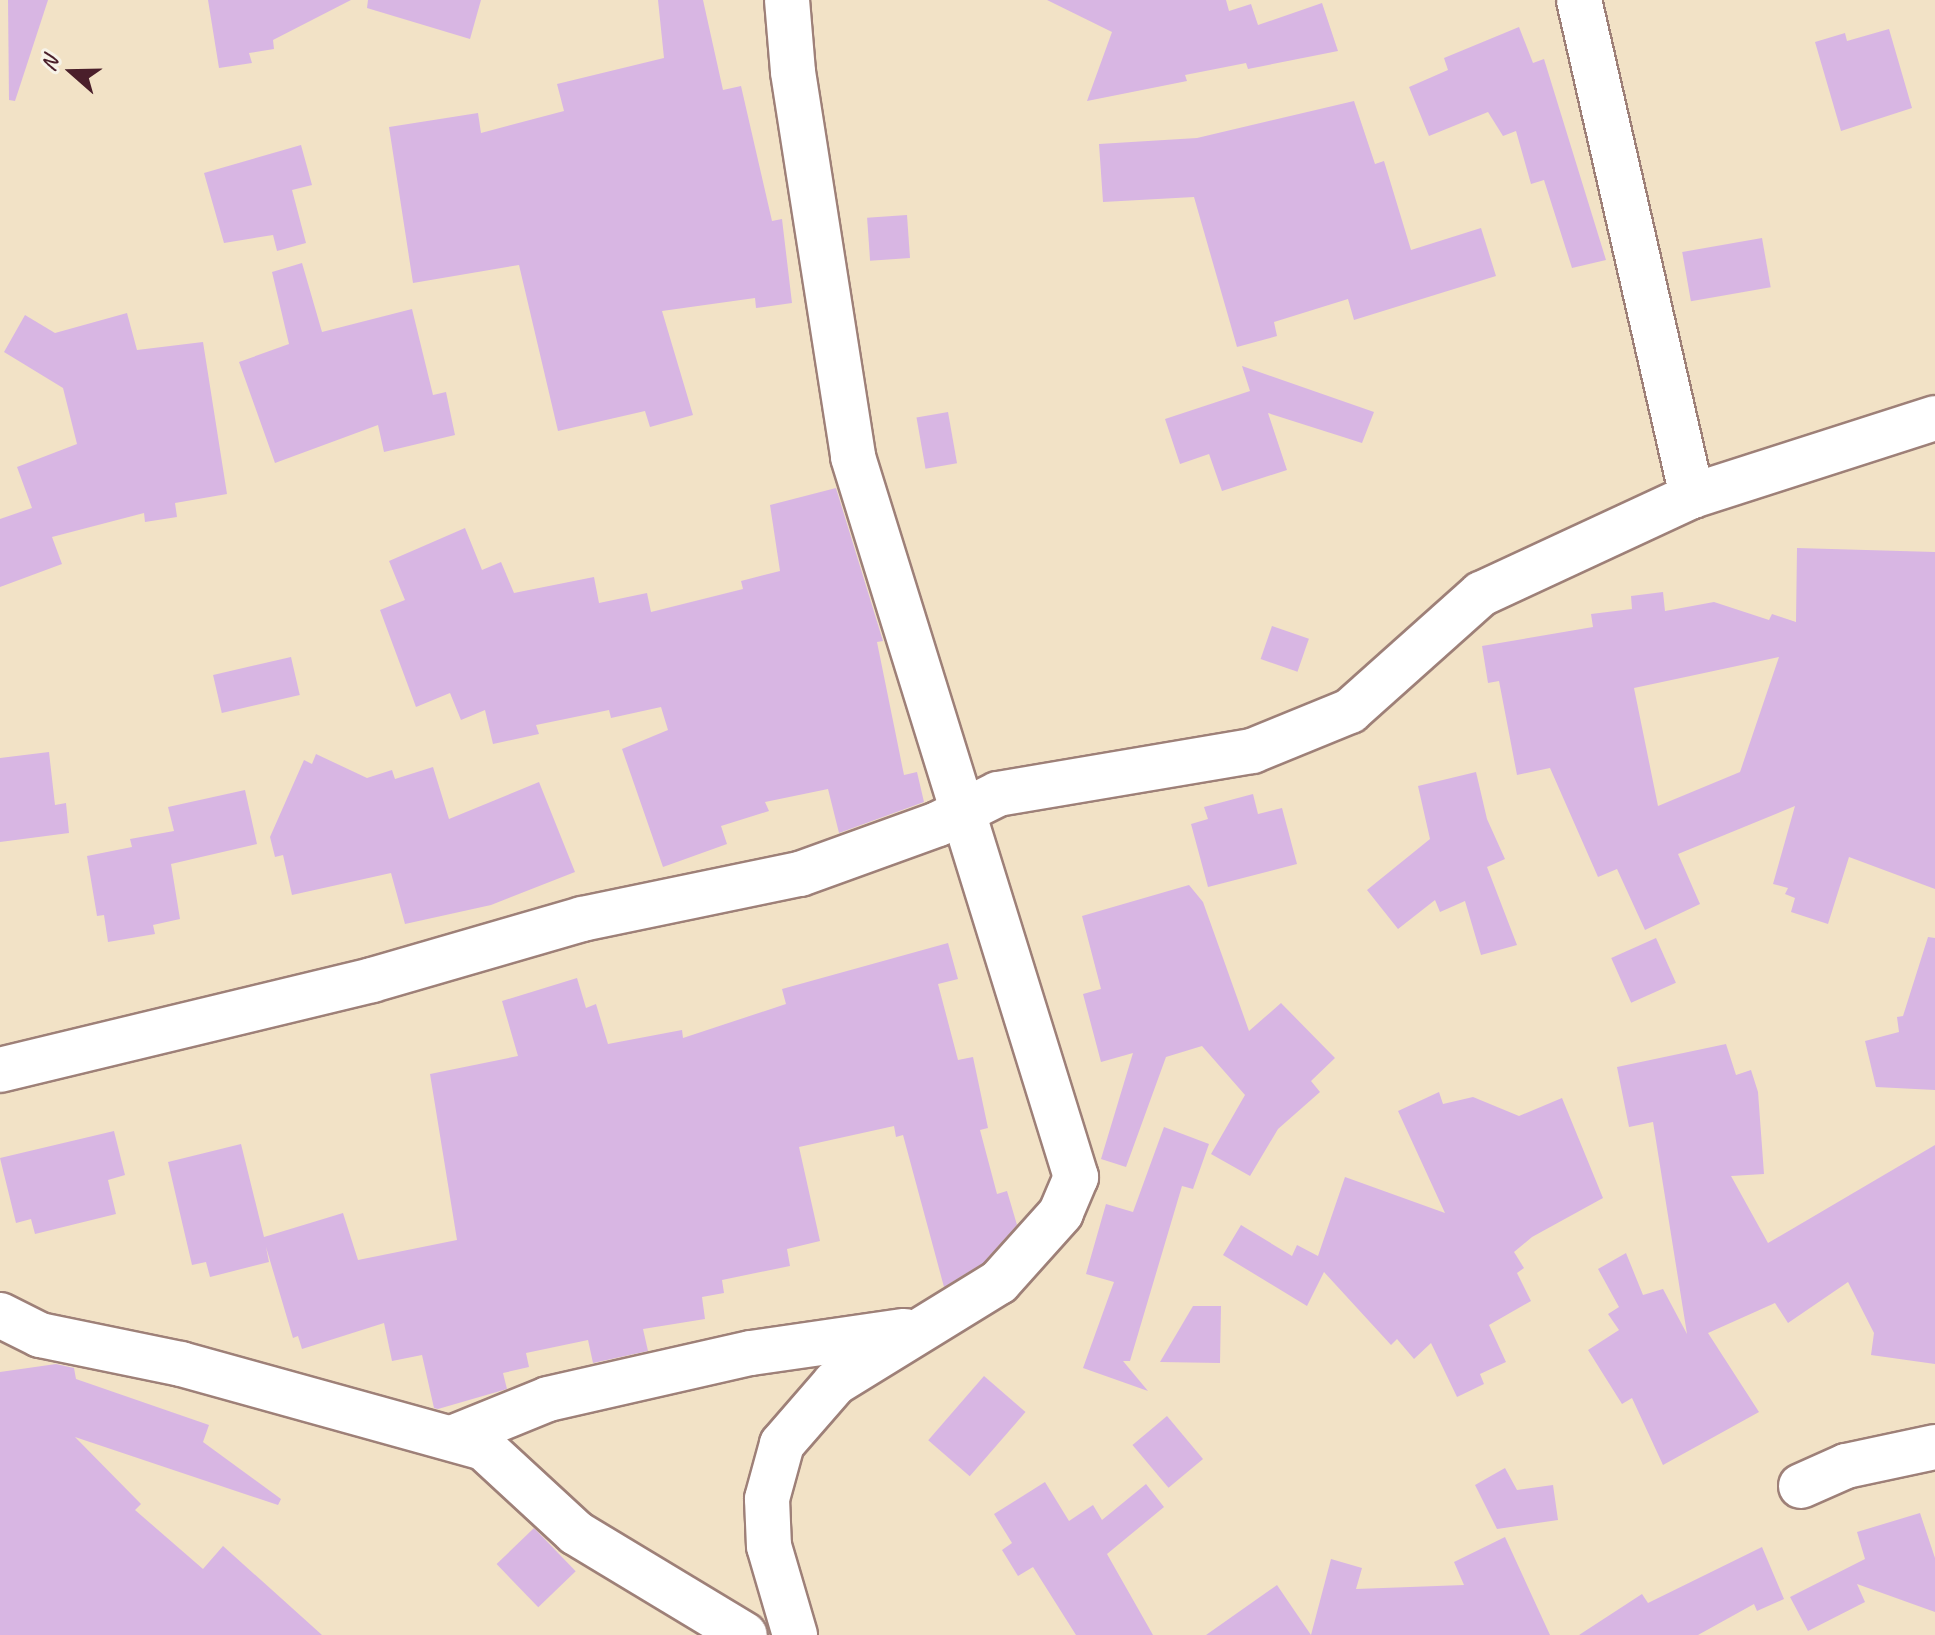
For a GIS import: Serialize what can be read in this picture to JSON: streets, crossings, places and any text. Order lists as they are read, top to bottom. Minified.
{"north":"left"}
